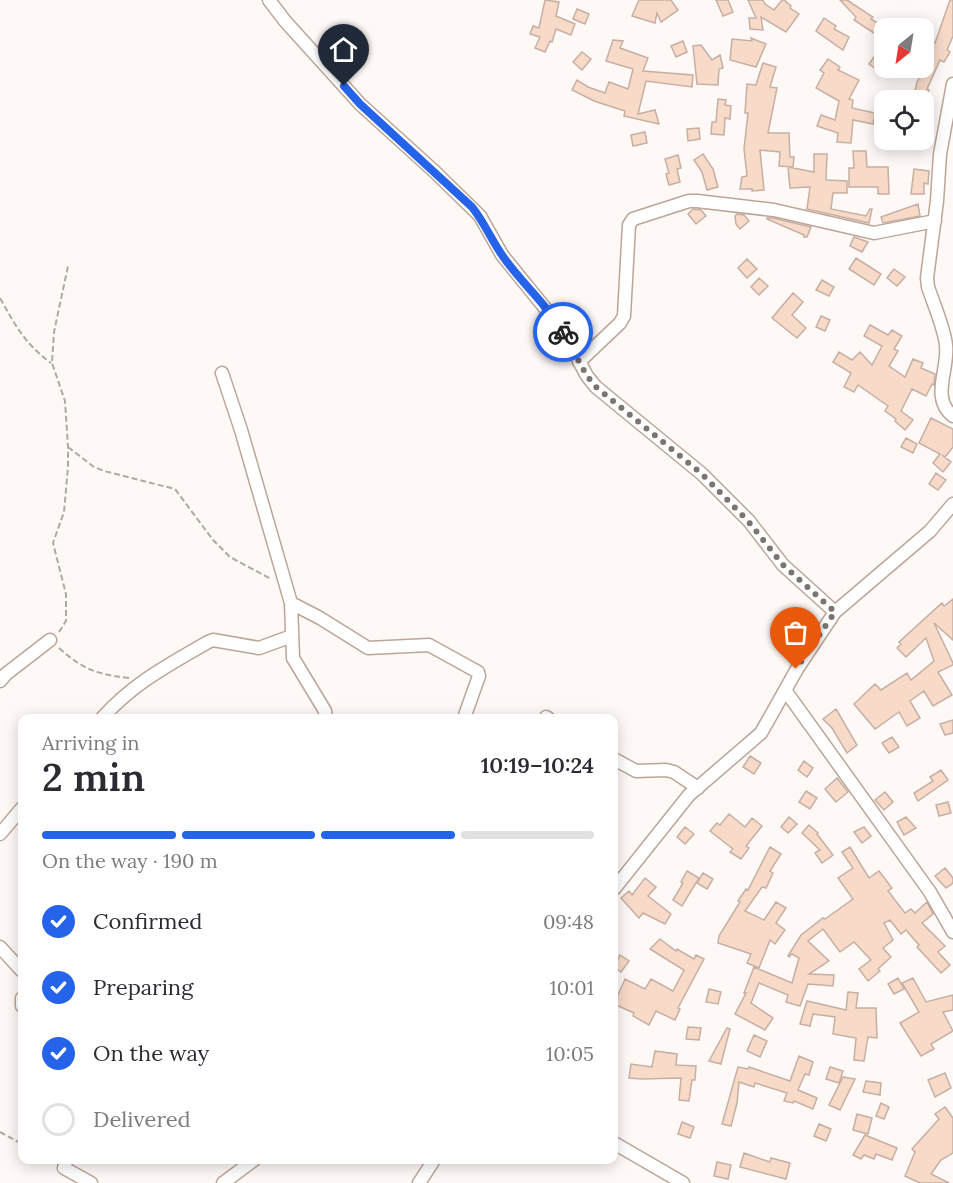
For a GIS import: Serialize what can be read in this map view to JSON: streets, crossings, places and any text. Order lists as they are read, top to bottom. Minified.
{"north":"bottom left","page":{"heading":["2 min","Arriving in","10:19–10:24"],"bar":"On the way · 190 m","list":[["Confirmed","09:48"],["Preparing","10:01"],["On the way","10:05"],"Delivered"]}}
